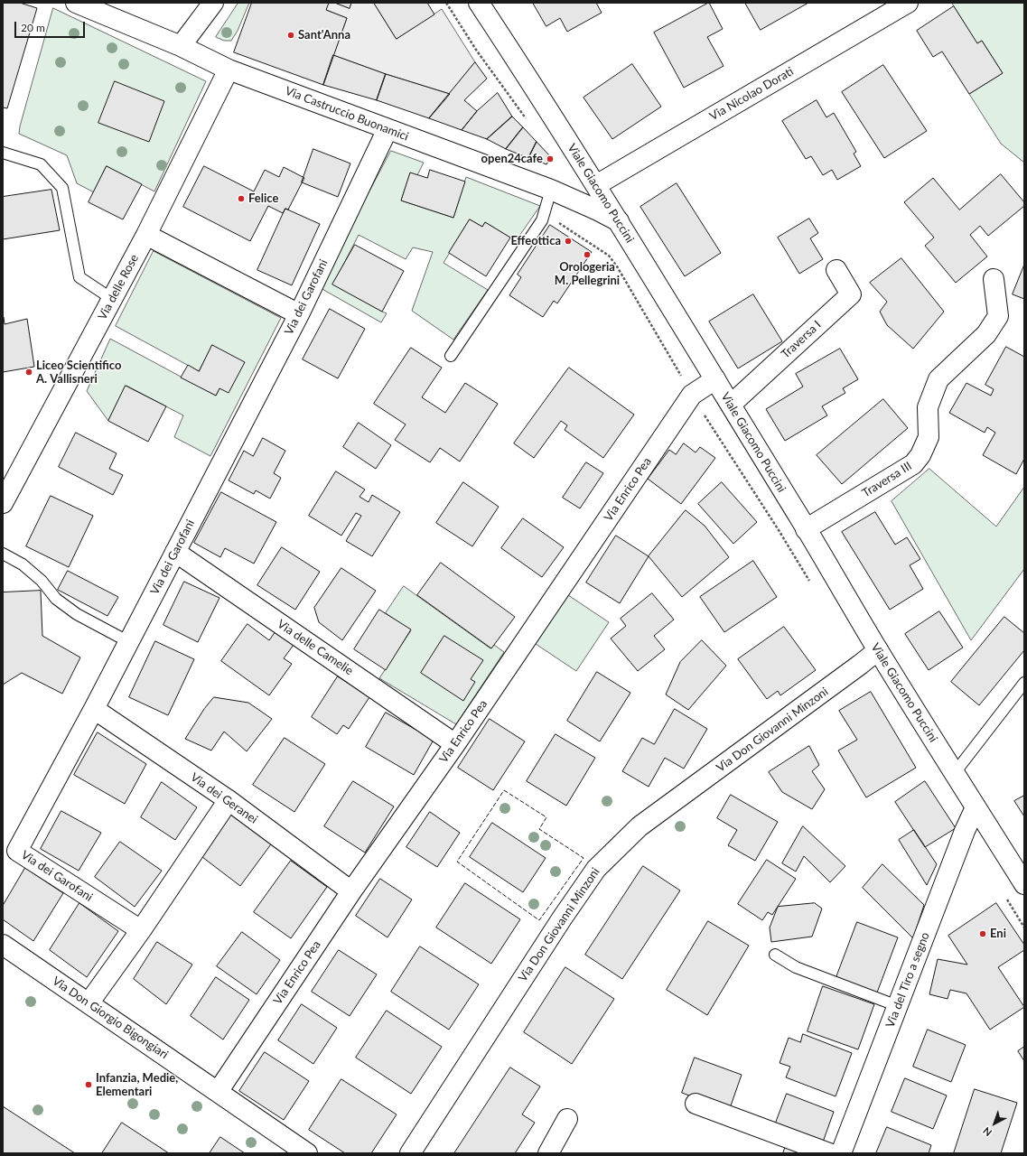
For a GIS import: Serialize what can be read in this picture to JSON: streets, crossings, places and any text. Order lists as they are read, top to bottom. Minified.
{"streets":{"street":["Via Nicolao Dorati","Via Castruccio Buonamici","Viale Giacomo Puccini","Via delle Rose","Via dei Garofani","Traversa I","Traversa III","Via Enrico Pea","Via delle Camelie","Via Don Giovanni Minzoni","Via dei Geranei","Via del Tiro a segno","Via Don Giorgio Bigongiari"]},"crossings":[["Via Nicolao Dorati","Viale Giacomo Puccini"],["Via Castruccio Buonamici","Viale Giacomo Puccini"],["Via Castruccio Buonamici","Via delle Rose"],["Via Castruccio Buonamici","Via dei Garofani"],["Viale Giacomo Puccini","Traversa I"],["Viale Giacomo Puccini","Traversa III"],["Viale Giacomo Puccini","Via Enrico Pea"],["Viale Giacomo Puccini","Via Don Giovanni Minzoni"],["Viale Giacomo Puccini","Via del Tiro a segno"],["Via dei Garofani","Via delle Camelie"],["Via dei Garofani","Via dei Geranei"],["Via Enrico Pea","Via delle Camelie"],["Via Enrico Pea","Via dei Geranei"],["Via Enrico Pea","Via Don Giorgio Bigongiari"]],"places":["Sant'Anna","open24cafe","Felice","Effeottica","Orologeria M. Pellegrini","Liceo Scientifico A. Vallisneri","Eni","Infanzia, Medie, Elementari"],"scale_bar":"20 m","north":"bottom left"}
